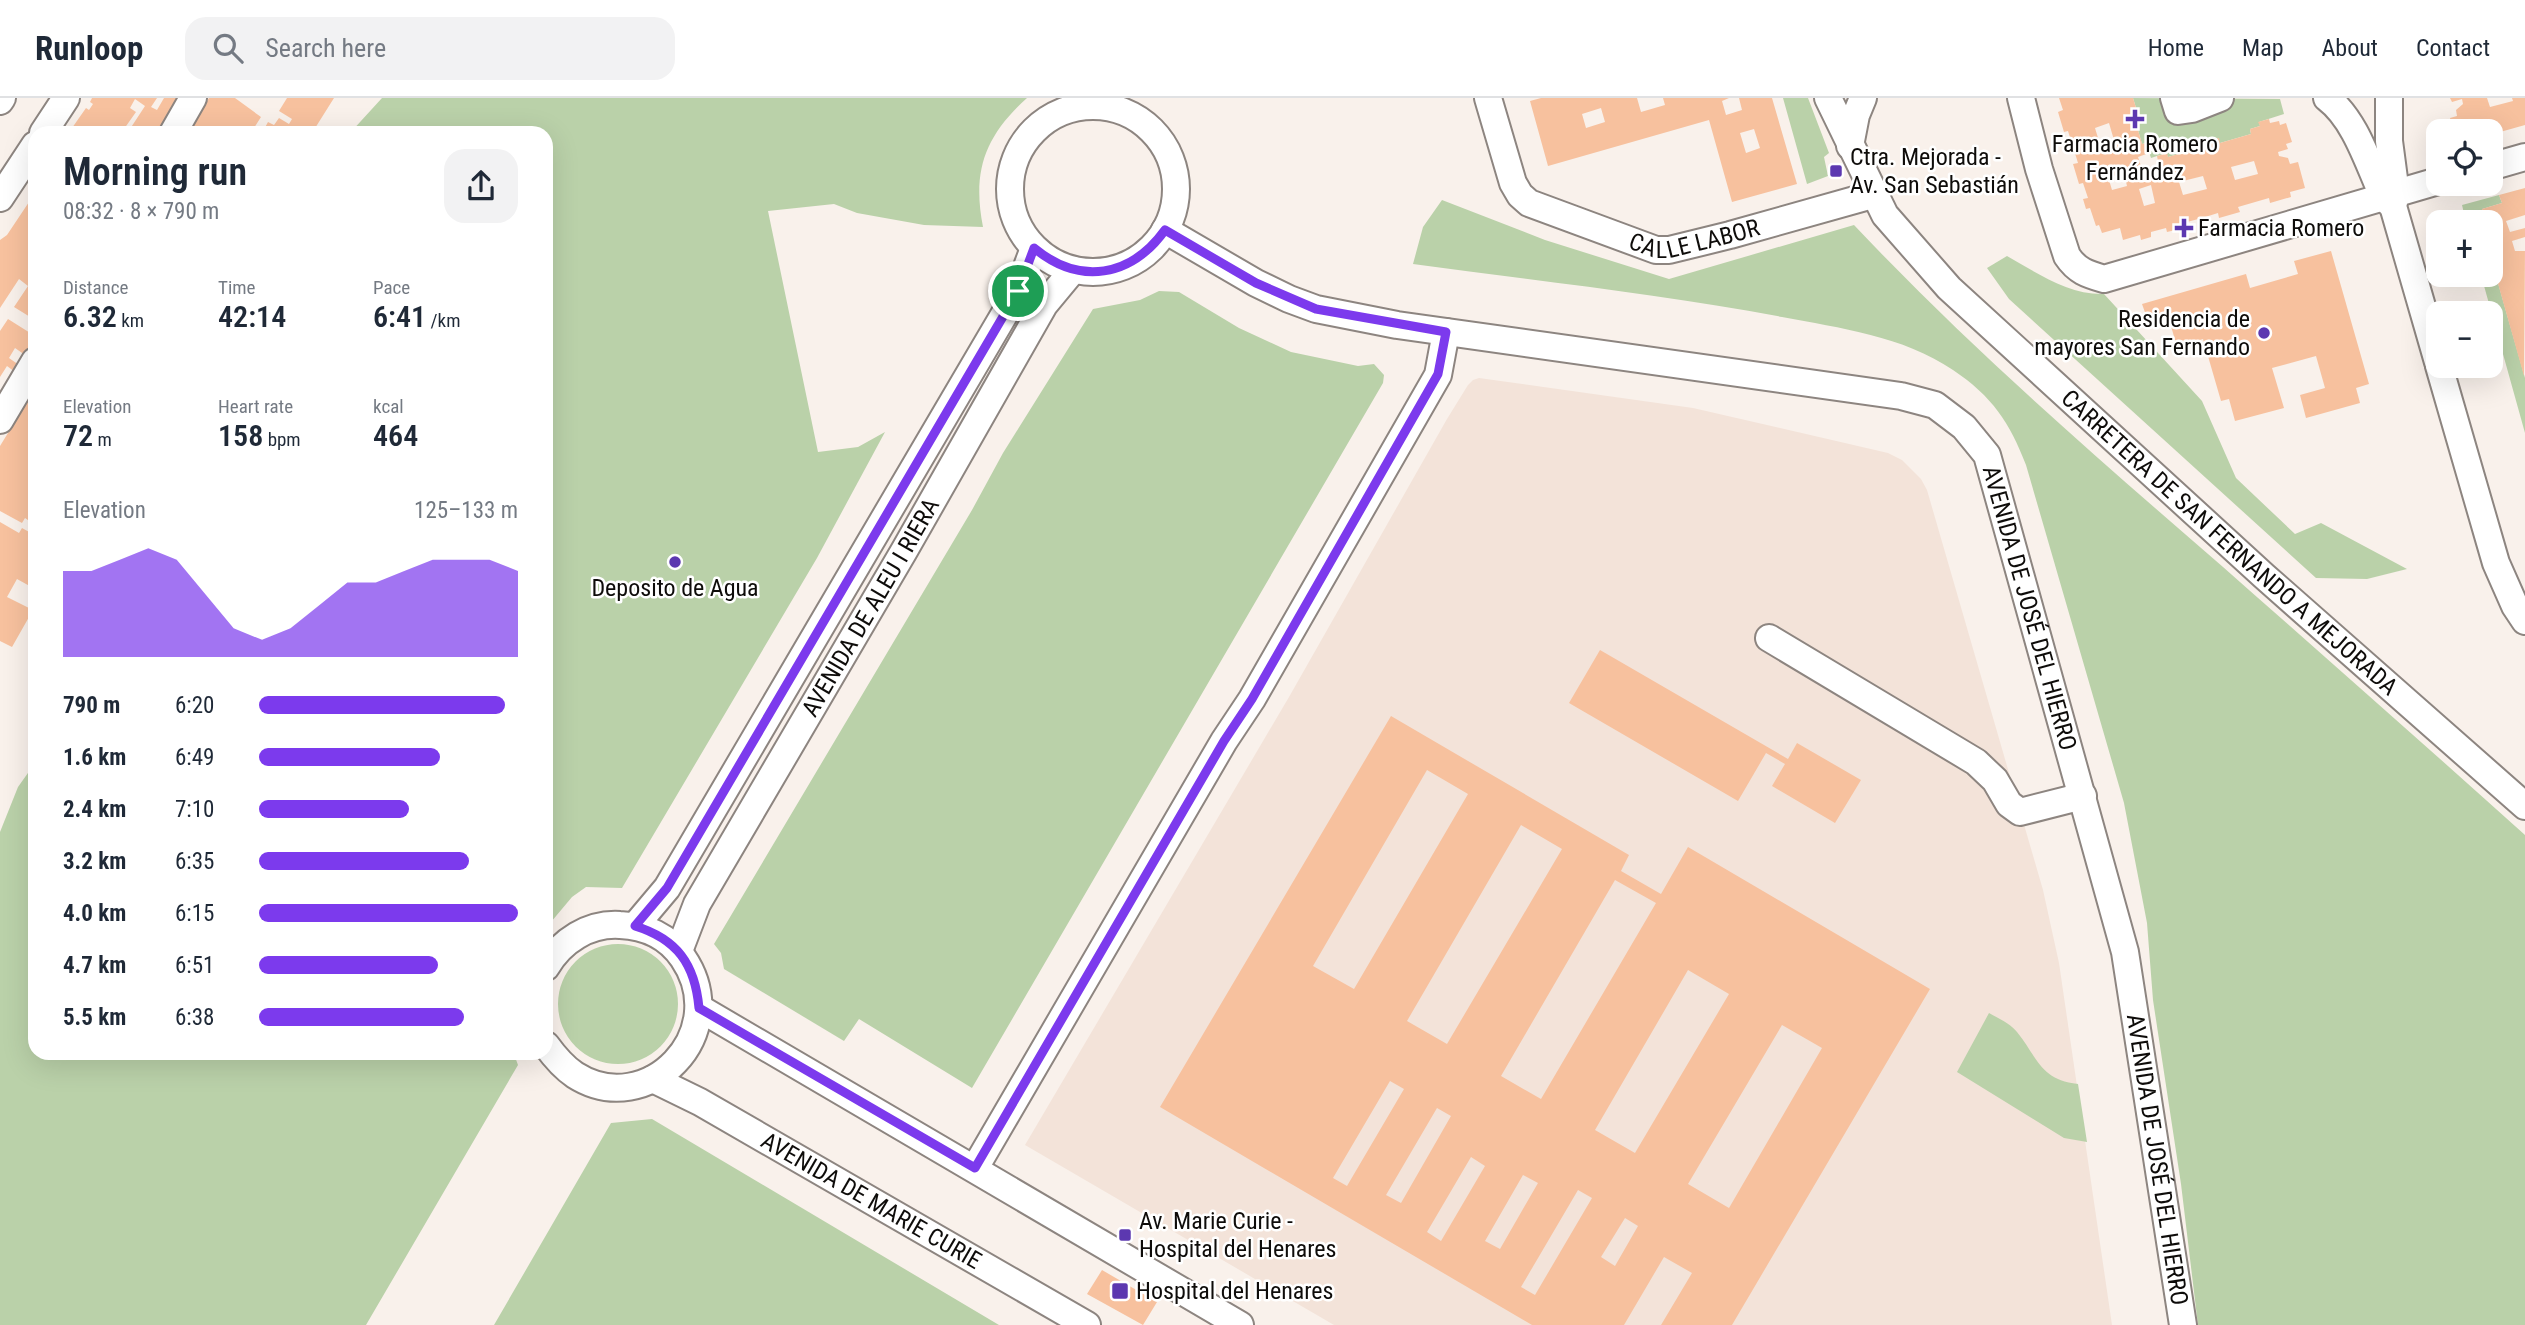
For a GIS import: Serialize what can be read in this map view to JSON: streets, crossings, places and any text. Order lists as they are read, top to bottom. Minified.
{"streets":{"street":["CALLE LABOR","CARRETERA DE SAN FERNANDO A MEJORADA","AVENIDA DE ALEU I RIERA","AVENIDA DE JOSÉ DEL HIERRO","AVENIDA DE MARIE CURIE"]},"crossings":[["CALLE LABOR","CARRETERA DE SAN FERNANDO A MEJORADA"],["AVENIDA DE ALEU I RIERA","AVENIDA DE JOSÉ DEL HIERRO"]],"places":{"health":["Farmacia Romero Fernández","Farmacia Romero"],"transit":["Ctra. Mejorada - Av. San Sebastián","Av. Marie Curie - Hospital del Henares","Hospital del Henares"],"other":["Residencia de mayores San Fernando","Deposito de Agua"]},"page":{"header":"Runloop","search":"Search here","nav":["Home","Map","About","Contact"],"map_buttons":["+","−"],"heading":["Morning run","08:32 · 8 × 790 m"],"stats":[["Distance","6.32 km"],["Time","42:14"],["Pace","6:41 /km"],["Elevation","72 m"],["Heart rate","158 bpm"],["kcal","464"]],"chart":["Elevation","125–133 m"],"list":[{"name":"790 m","note":"6:20"},{"name":"1.6 km","note":"6:49"},{"name":"2.4 km","note":"7:10"},{"name":"3.2 km","note":"6:35"},{"name":"4.0 km","note":"6:15"},{"name":"4.7 km","note":"6:51"},{"name":"5.5 km","note":"6:38"}]}}
